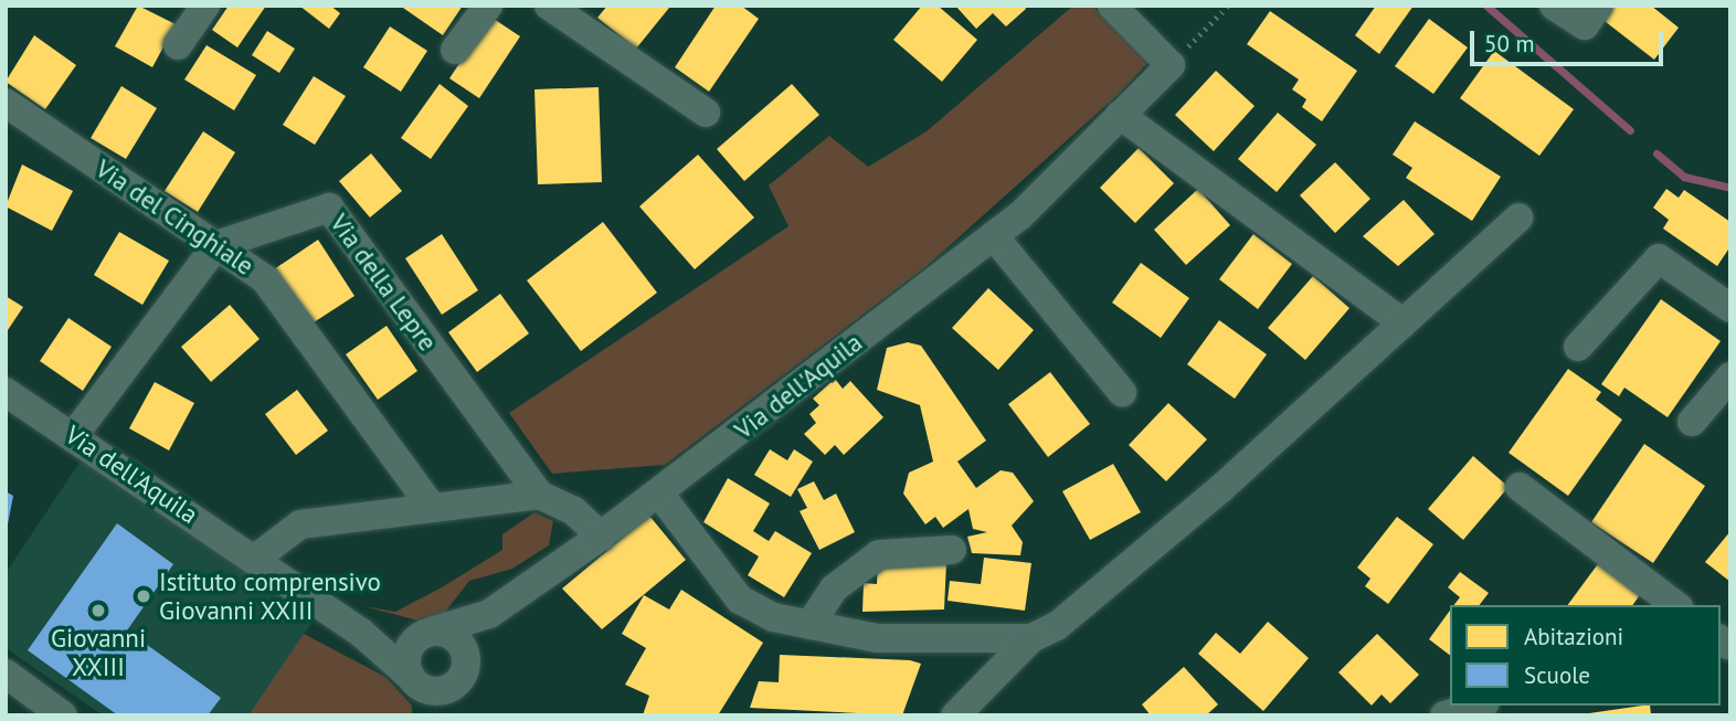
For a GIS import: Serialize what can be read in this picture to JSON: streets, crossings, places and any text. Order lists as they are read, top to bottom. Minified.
{"streets":{"street":["Via del Cinghiale","Via della Lepre","Via dell'Aquila"]},"crossings":[["Via del Cinghiale","Via della Lepre"]],"places":["Istituto comprensivo Giovanni XXIII","Giovanni XXIII"],"legend":["Abitazioni","Scuole"],"scale_bar":"50 m"}
